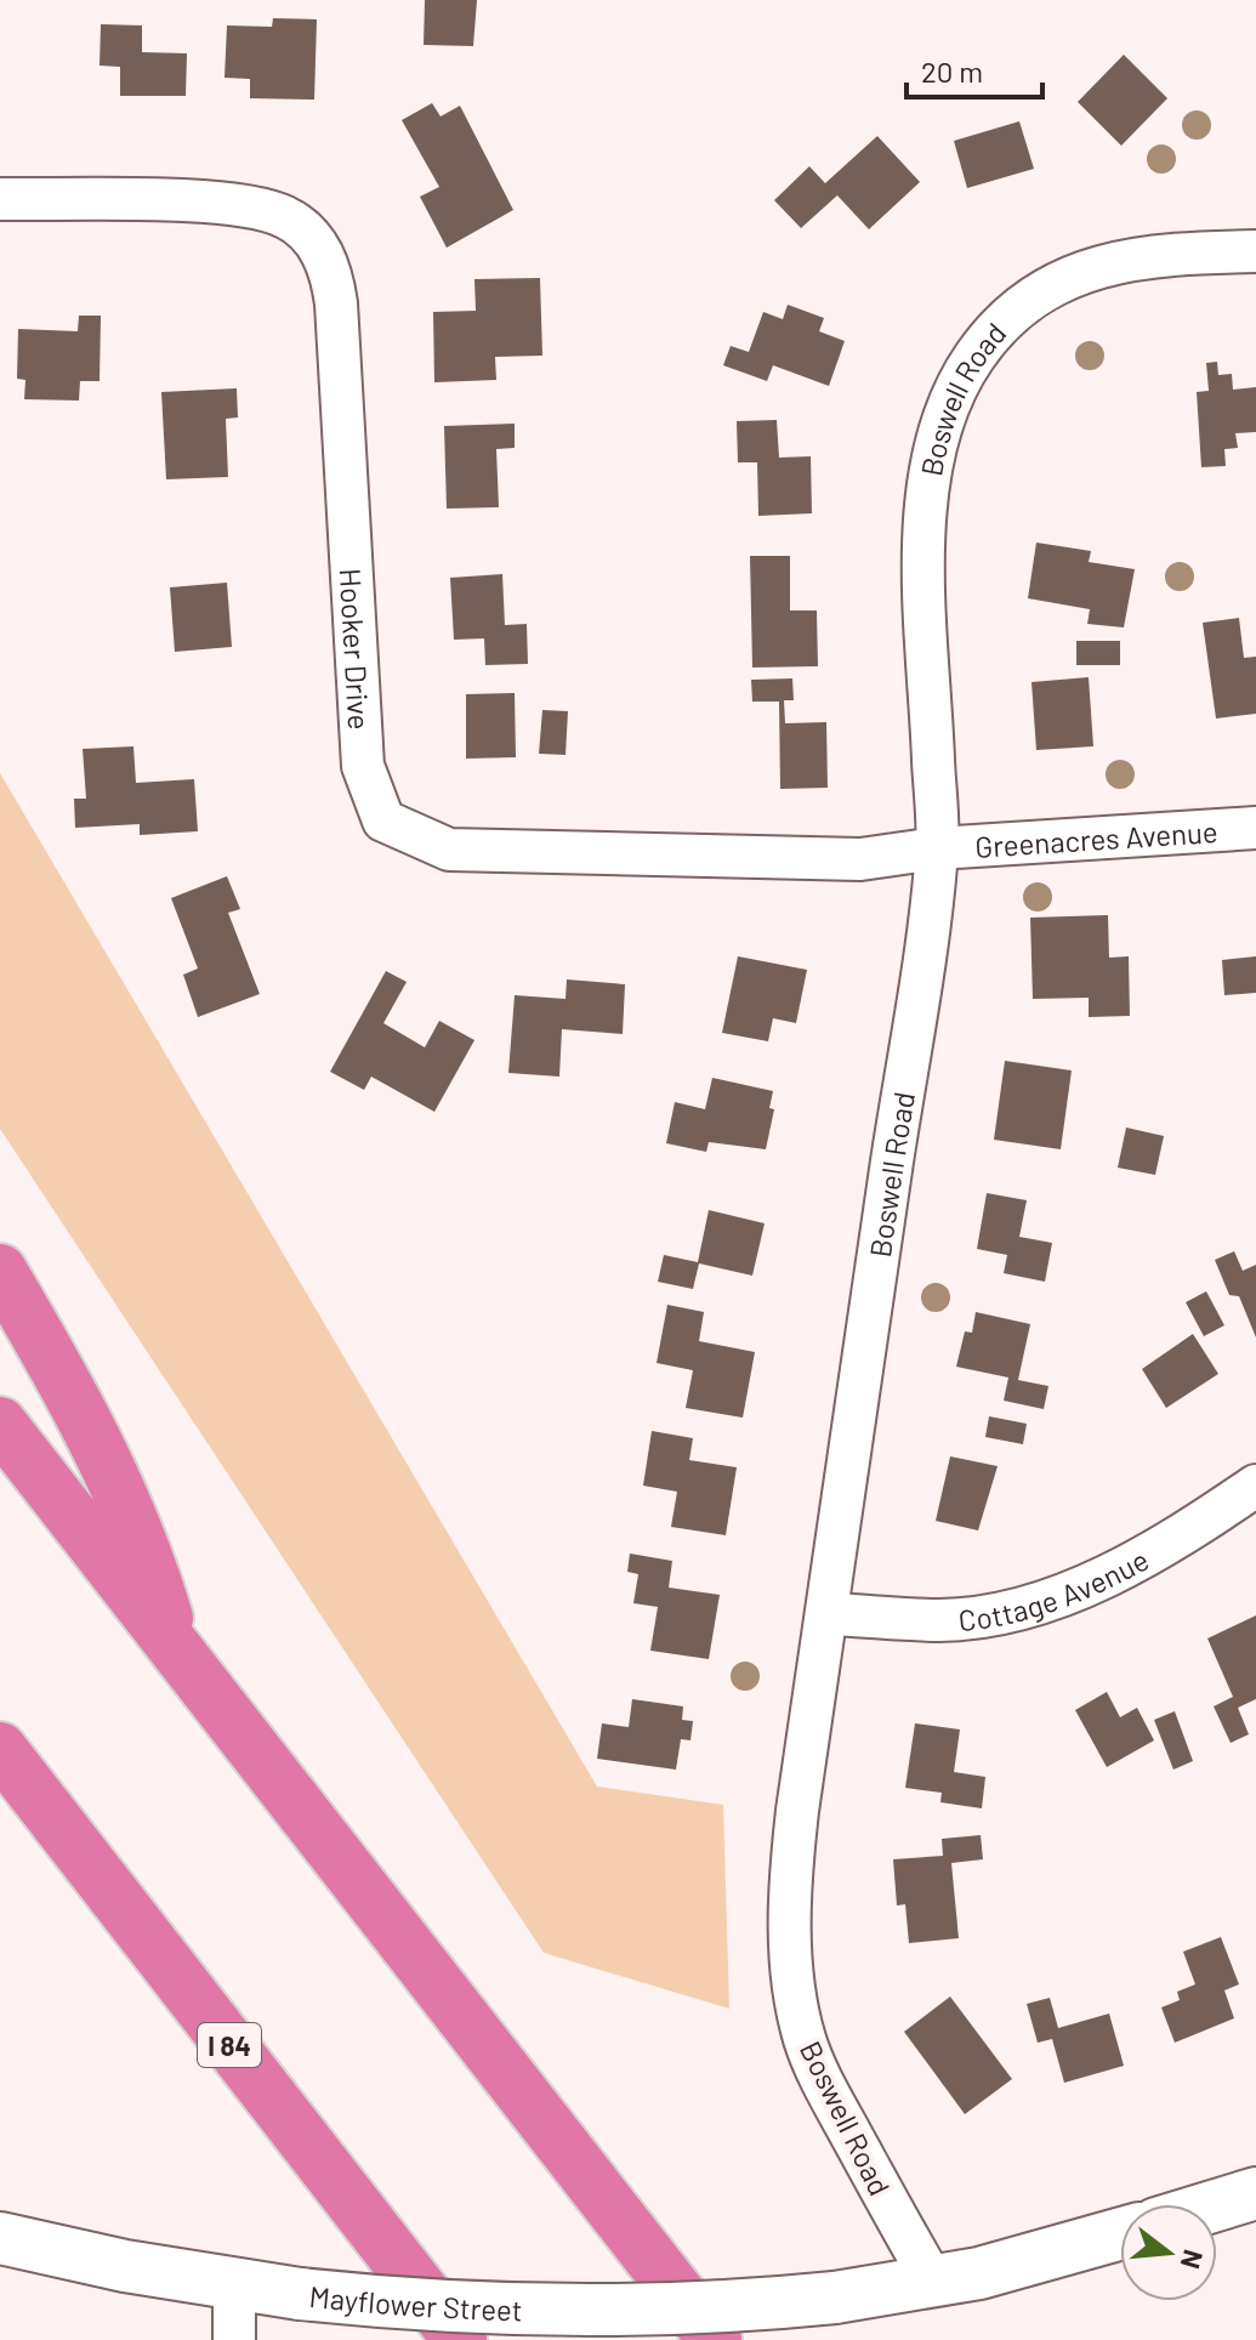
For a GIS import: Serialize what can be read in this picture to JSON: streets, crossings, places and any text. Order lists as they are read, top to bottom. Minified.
{"streets":{"highway":["I 84"],"street":["Boswell Road","Hooker Drive","Greenacres Avenue","Cottage Avenue","Mayflower Street"]},"crossings":[["Boswell Road","Hooker Drive"],["Boswell Road","Greenacres Avenue"],["Boswell Road","Cottage Avenue"],["Boswell Road","Mayflower Street"],["Hooker Drive","Greenacres Avenue"]],"scale_bar":"20 m","north":"right"}
